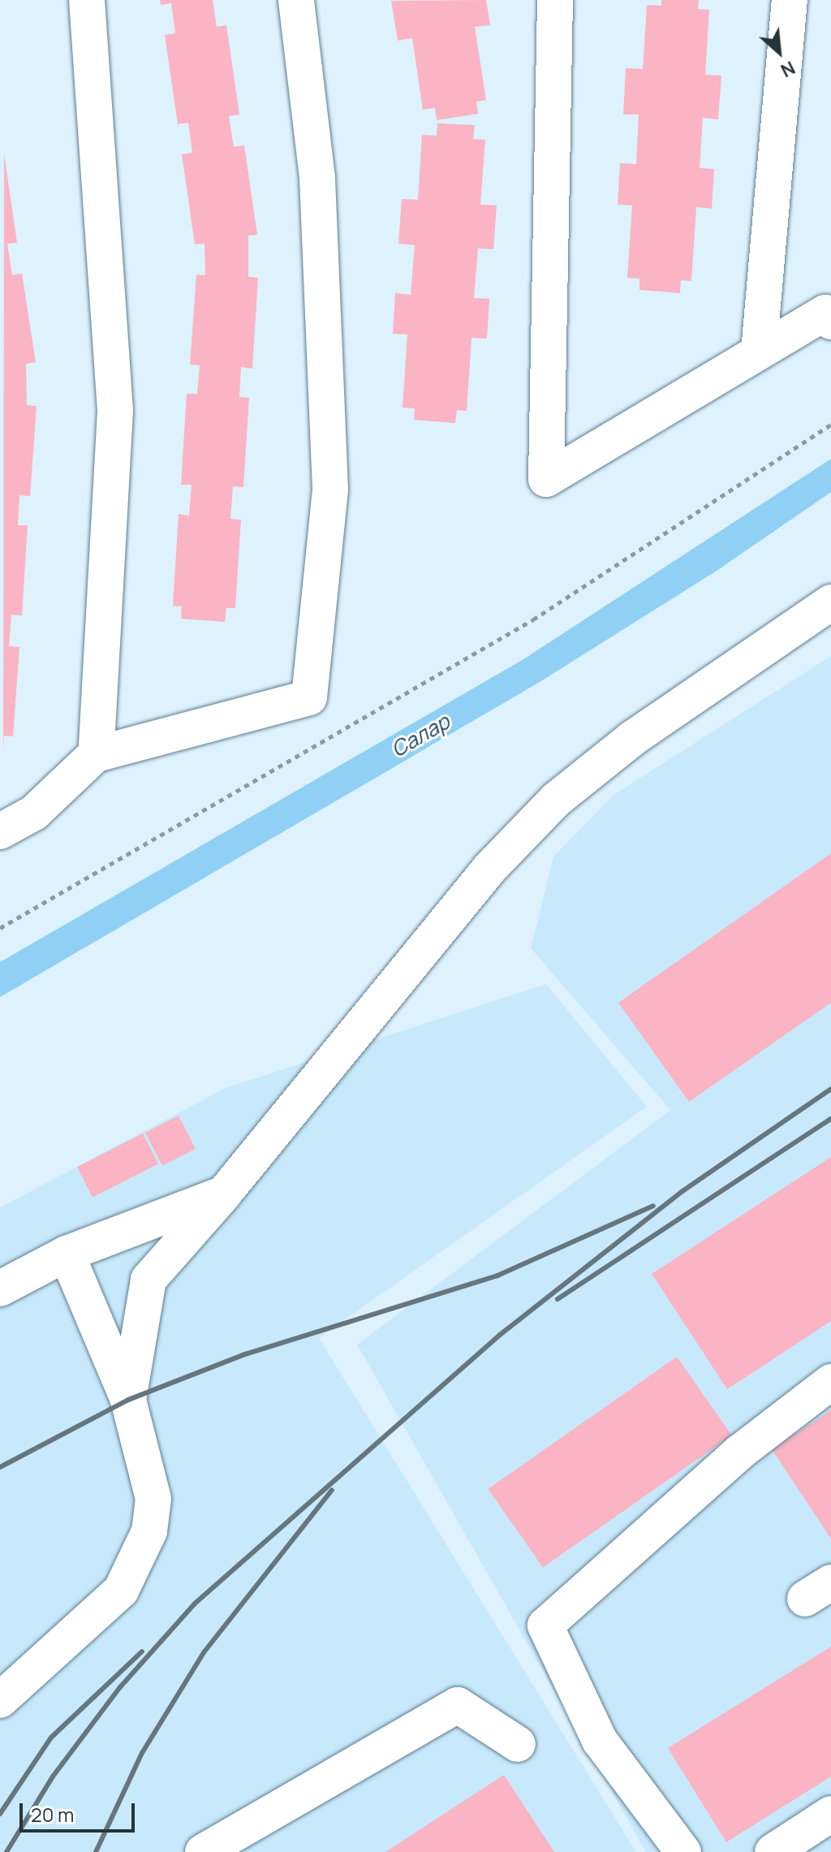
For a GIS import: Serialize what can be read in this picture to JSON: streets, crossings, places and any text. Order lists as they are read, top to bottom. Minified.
{"water":["Салар"],"scale_bar":"20 m","north":"bottom right"}
